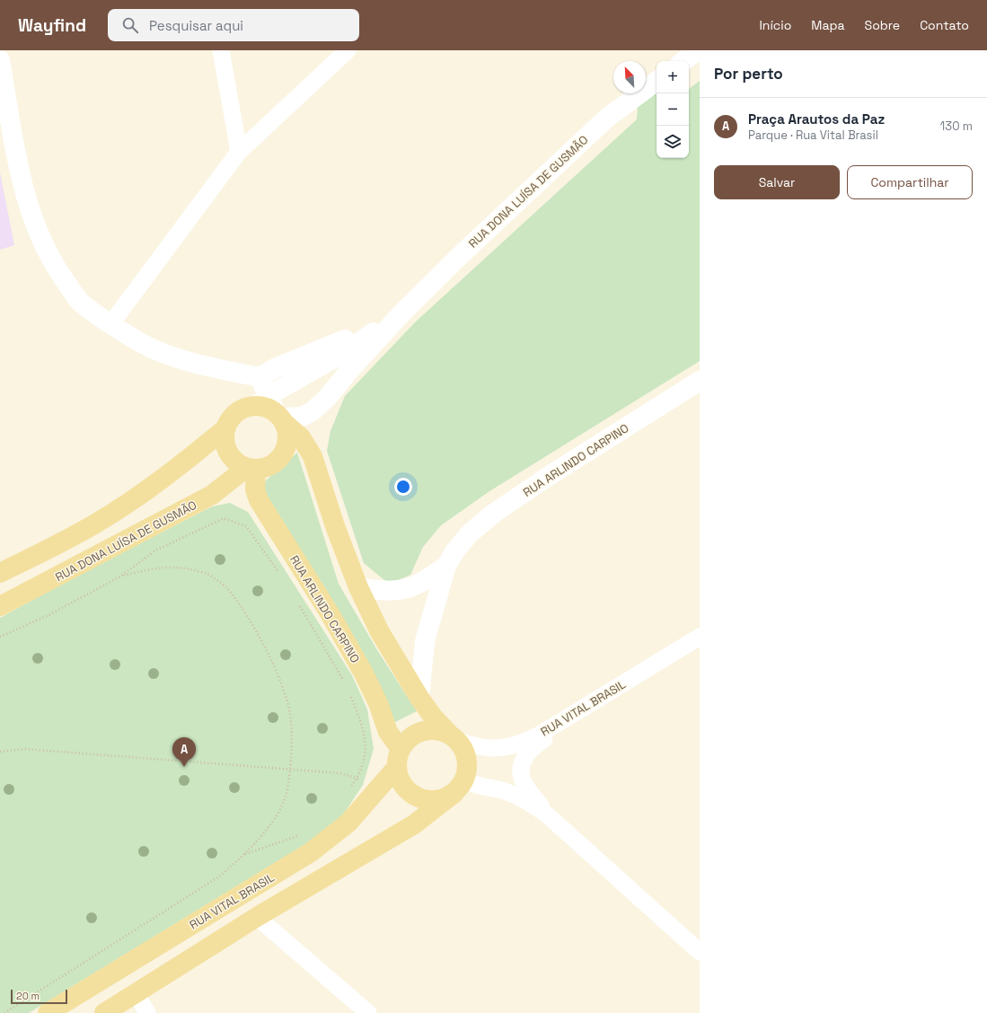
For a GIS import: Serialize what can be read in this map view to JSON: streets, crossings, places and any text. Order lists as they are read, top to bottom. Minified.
{"streets":{"main road":["RUA DONA LUÍSA DE GUSMÃO","RUA ARLINDO CARPINO","RUA VITAL BRASIL"]},"crossings":[["RUA DONA LUÍSA DE GUSMÃO","RUA ARLINDO CARPINO"],["RUA ARLINDO CARPINO","RUA VITAL BRASIL"]],"scale_bar":"20 m","north":"top left","page":{"header":"Wayfind","search":"Pesquisar aqui","nav":["Início","Mapa","Sobre","Contato"],"heading":"Por perto","map_buttons":["+","−"],"list":[{"mark":"A","name":"Praça Arautos da Paz","note":"Parque · Rua Vital Brasil","value":"130 m"}],"buttons":["Salvar","Compartilhar"],"pins":"A","scale":"20 m"}}
